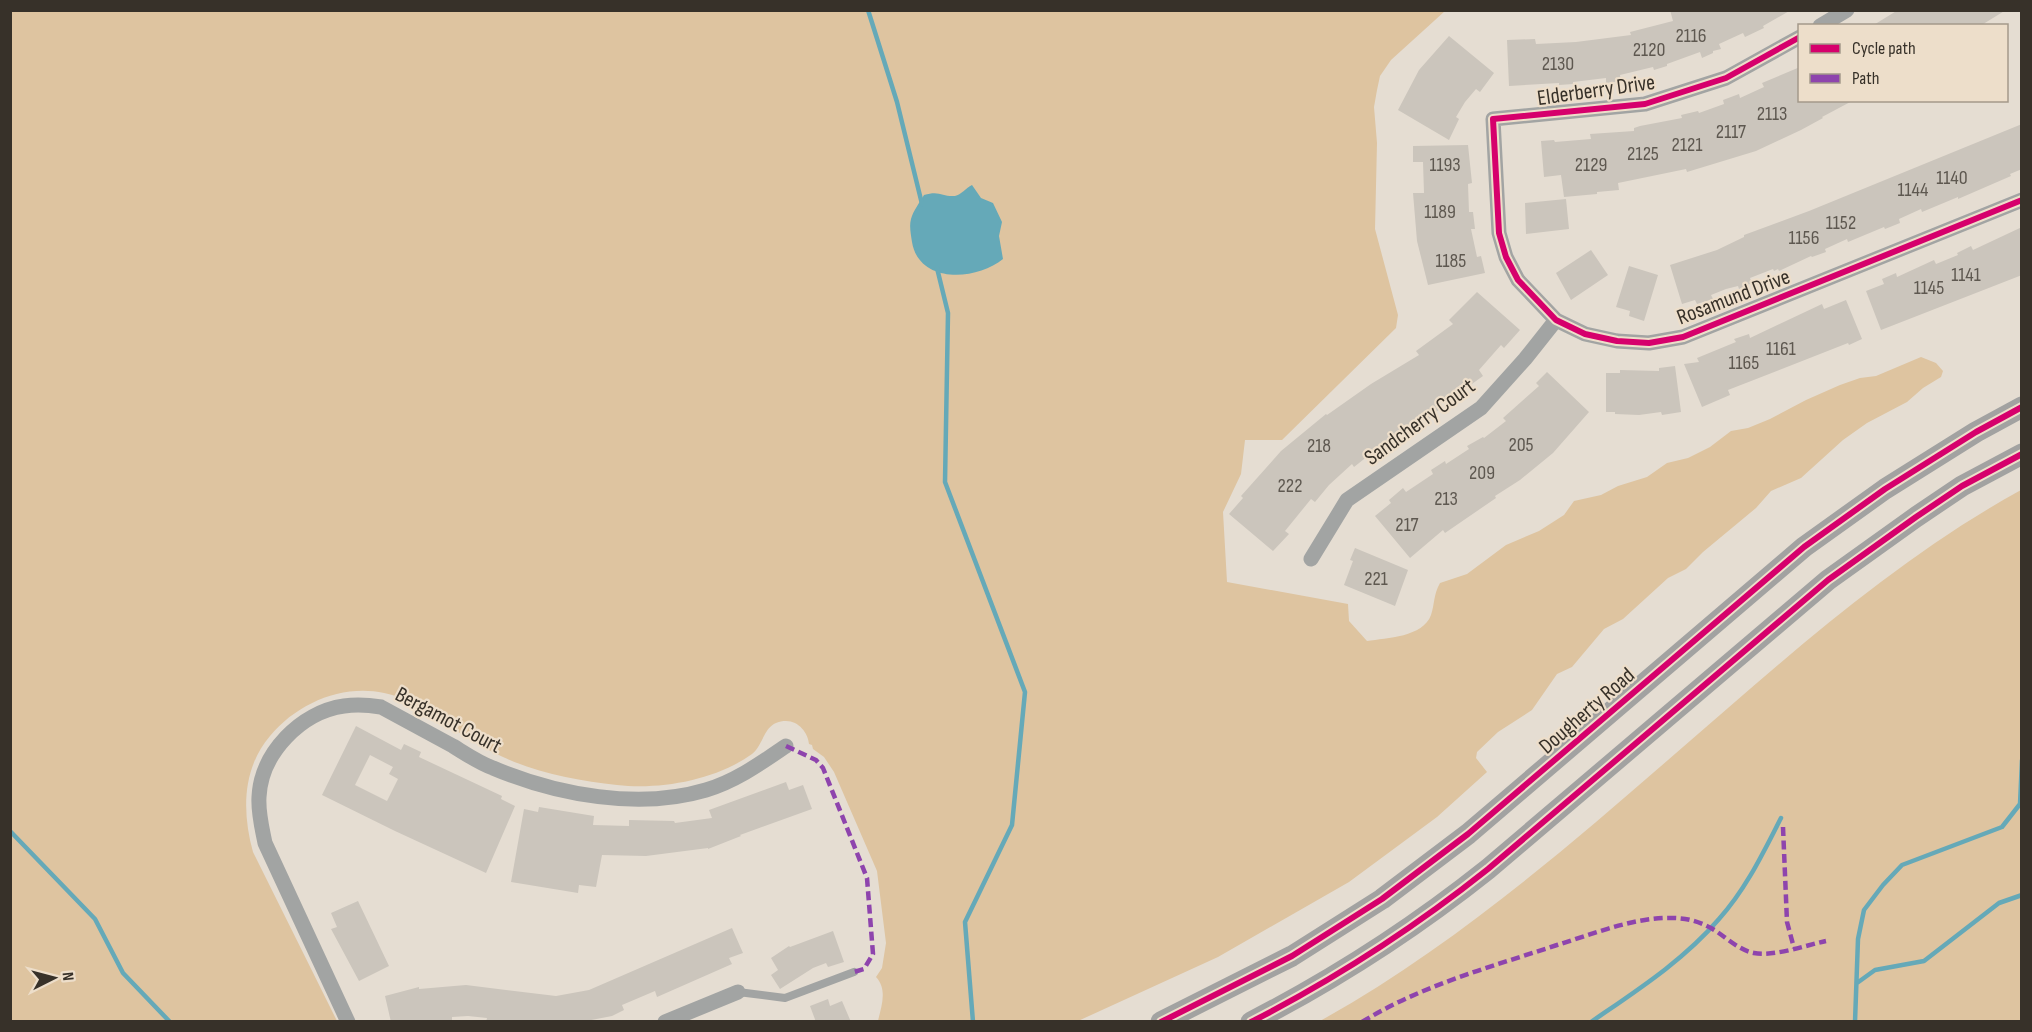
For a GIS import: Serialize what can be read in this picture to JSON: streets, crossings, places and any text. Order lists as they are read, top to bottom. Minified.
{"streets":{"main road":["Dougherty Road"],"street":["Elderberry Drive","Rosamund Drive","Sandcherry Court","Bergamot Court"]},"crossings":[["Elderberry Drive","Rosamund Drive"],["Rosamund Drive","Sandcherry Court"]],"house_numbers":["2116","2120","2130","2113","2117","2121","2125","1193","2129","1140","1144","1189","1152","1156","1185","1141","1145","1161","1165","205","218","209","222","213","217","221"],"legend":["Cycle path","Path"],"north":"right"}
